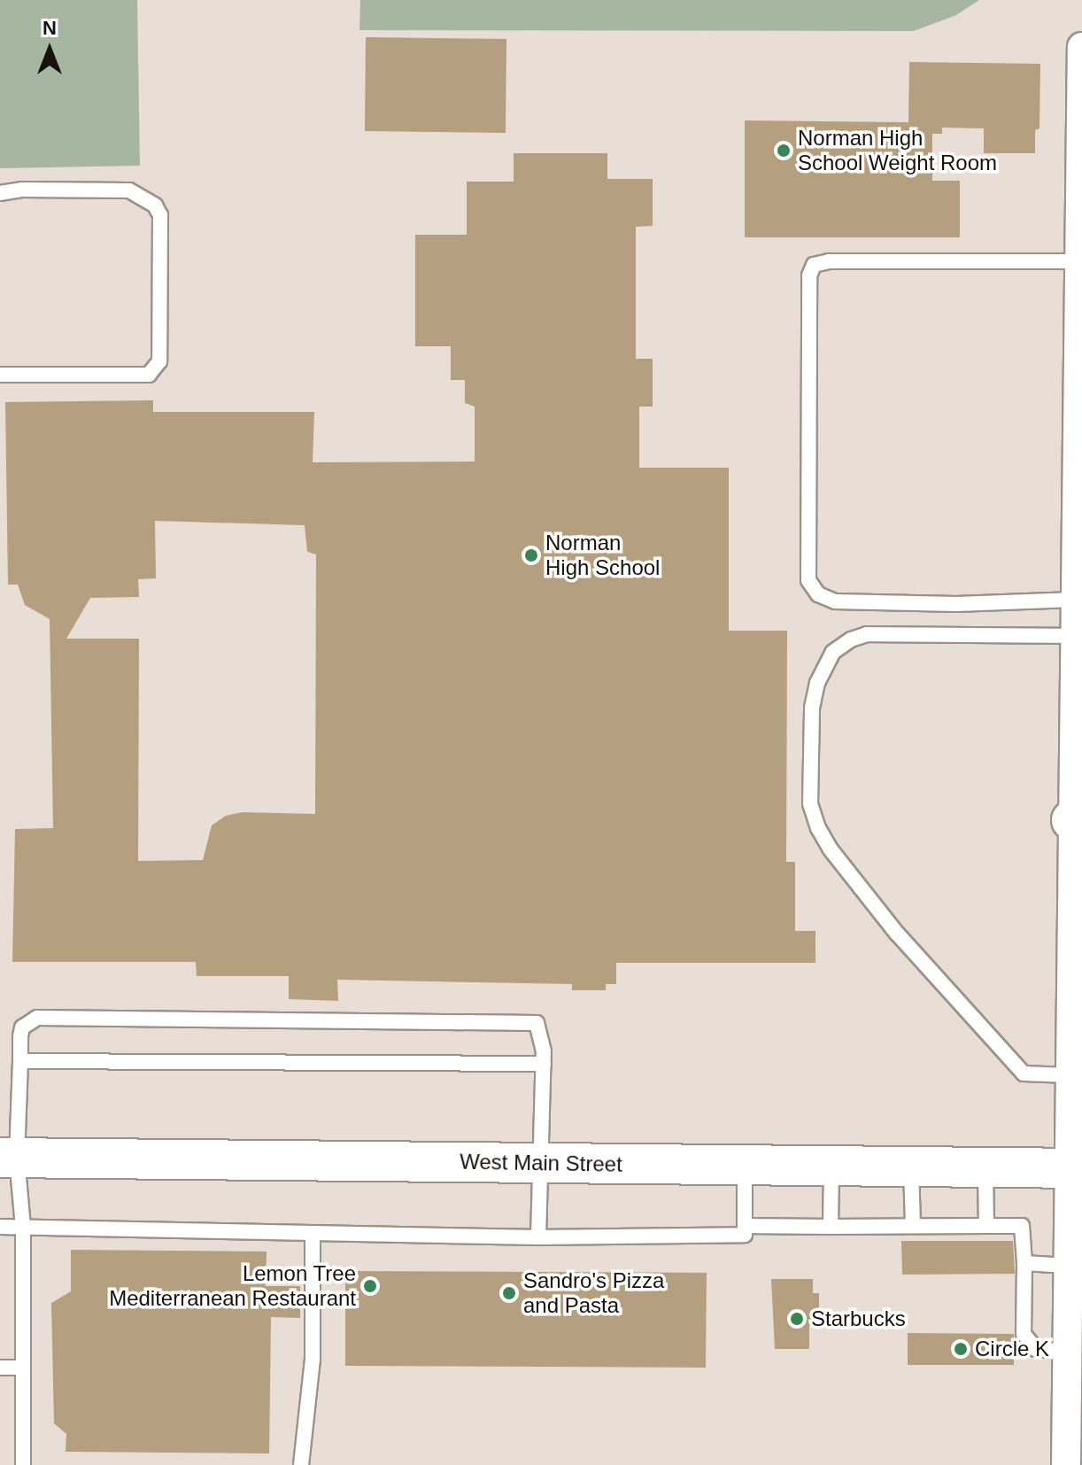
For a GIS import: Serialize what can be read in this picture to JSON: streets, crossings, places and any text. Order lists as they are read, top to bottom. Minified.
{"streets":{"main road":["West Main Street"]},"places":["Norman High School Weight Room","Norman High School","Lemon Tree Mediterranean Restaurant","Sandro's Pizza and Pasta","Starbucks","Circle K"],"north":"top"}
